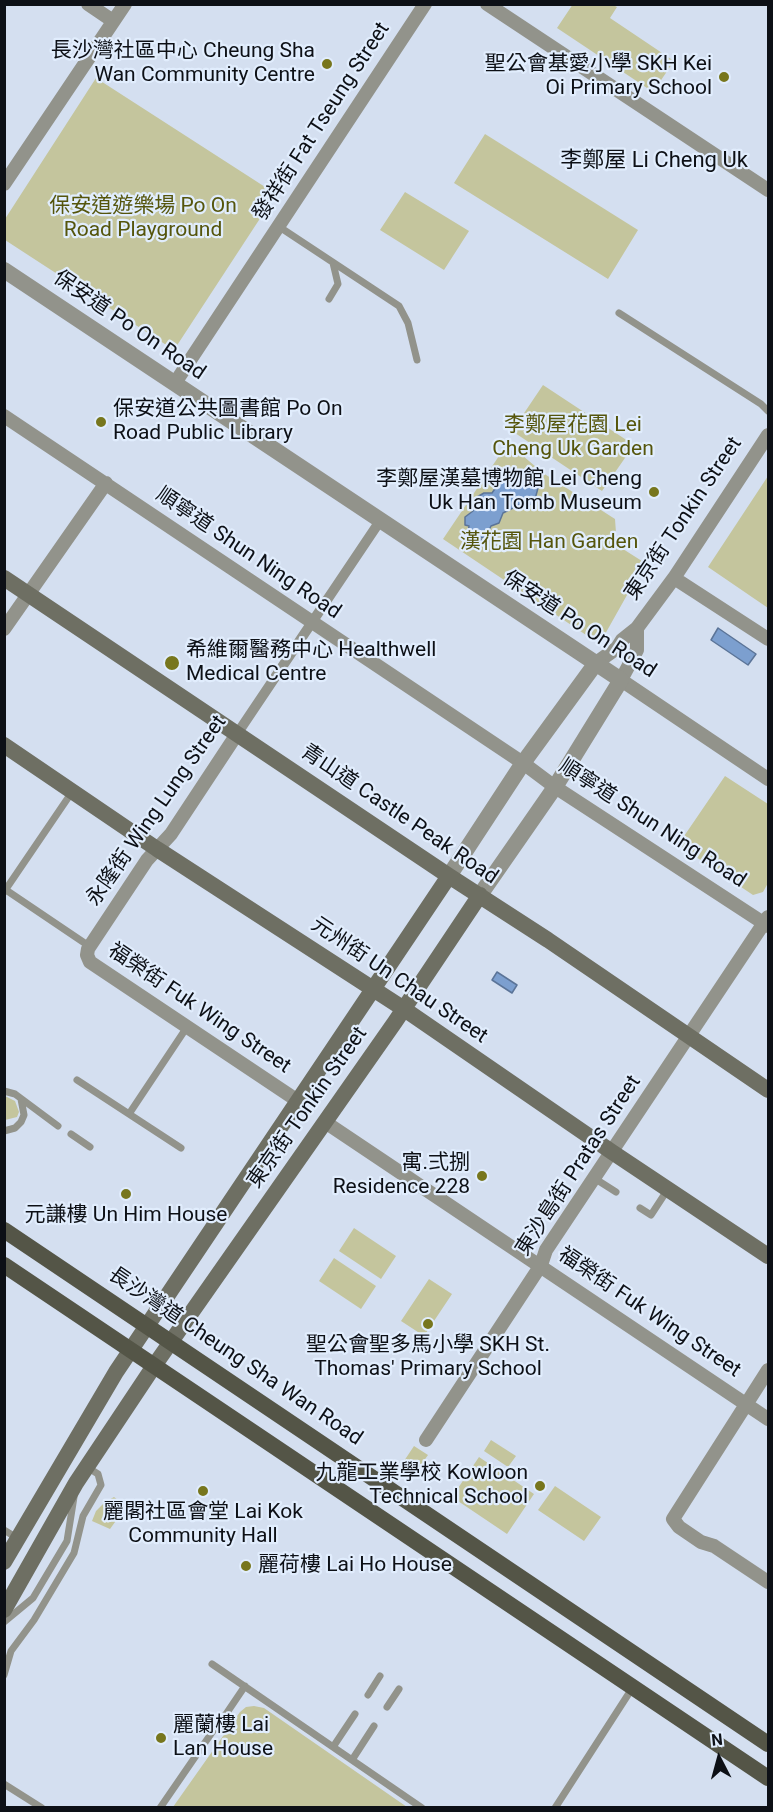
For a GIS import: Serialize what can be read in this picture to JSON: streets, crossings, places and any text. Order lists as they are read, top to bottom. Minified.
{"streets":{"main road":["東京街 Tonkin Street","青山道 Castle Peak Road","元州街 Un Chau Street","長沙灣道 Cheung Sha Wan Road"],"street":["發祥街 Fat Tseung Street","保安道 Po On Road","順寧道 Shun Ning Road","永隆街 Wing Lung Street","福榮街 Fuk Wing Street","東沙島街 Pratas Street"]},"crossings":[["發祥街 Fat Tseung Street","保安道 Po On Road"],["保安道 Po On Road","東京街 Tonkin Street"],["保安道 Po On Road","永隆街 Wing Lung Street"],["東京街 Tonkin Street","順寧道 Shun Ning Road"],["東京街 Tonkin Street","青山道 Castle Peak Road"],["東京街 Tonkin Street","元州街 Un Chau Street"],["東京街 Tonkin Street","福榮街 Fuk Wing Street"],["東京街 Tonkin Street","長沙灣道 Cheung Sha Wan Road"],["順寧道 Shun Ning Road","永隆街 Wing Lung Street"],["順寧道 Shun Ning Road","東沙島街 Pratas Street"],["永隆街 Wing Lung Street","青山道 Castle Peak Road"],["永隆街 Wing Lung Street","元州街 Un Chau Street"],["永隆街 Wing Lung Street","福榮街 Fuk Wing Street"],["青山道 Castle Peak Road","東沙島街 Pratas Street"],["元州街 Un Chau Street","東沙島街 Pratas Street"],["福榮街 Fuk Wing Street","東沙島街 Pratas Street"]],"districts":["李鄭屋 Li Cheng Uk"],"parks":["保安道遊樂場 Po On Road Playground","李鄭屋花園 Lei Cheng Uk Garden","漢花園 Han Garden"],"places":["長沙灣社區中心 Cheung Sha Wan Community Centre","聖公會基愛小學 SKH Kei Oi Primary School","保安道公共圖書館 Po On Road Public Library","李鄭屋漢墓博物館 Lei Cheng Uk Han Tomb Museum","希維爾醫務中心 Healthwell Medical Centre","寓.弍捌 Residence 228","元謙樓 Un Him House","聖公會聖多馬小學 SKH St. Thomas' Primary School","九龍工業學校 Kowloon Technical School","麗閣社區會堂 Lai Kok Community Hall","麗荷樓 Lai Ho House","麗蘭樓 Lai Lan House"],"north":"top"}
